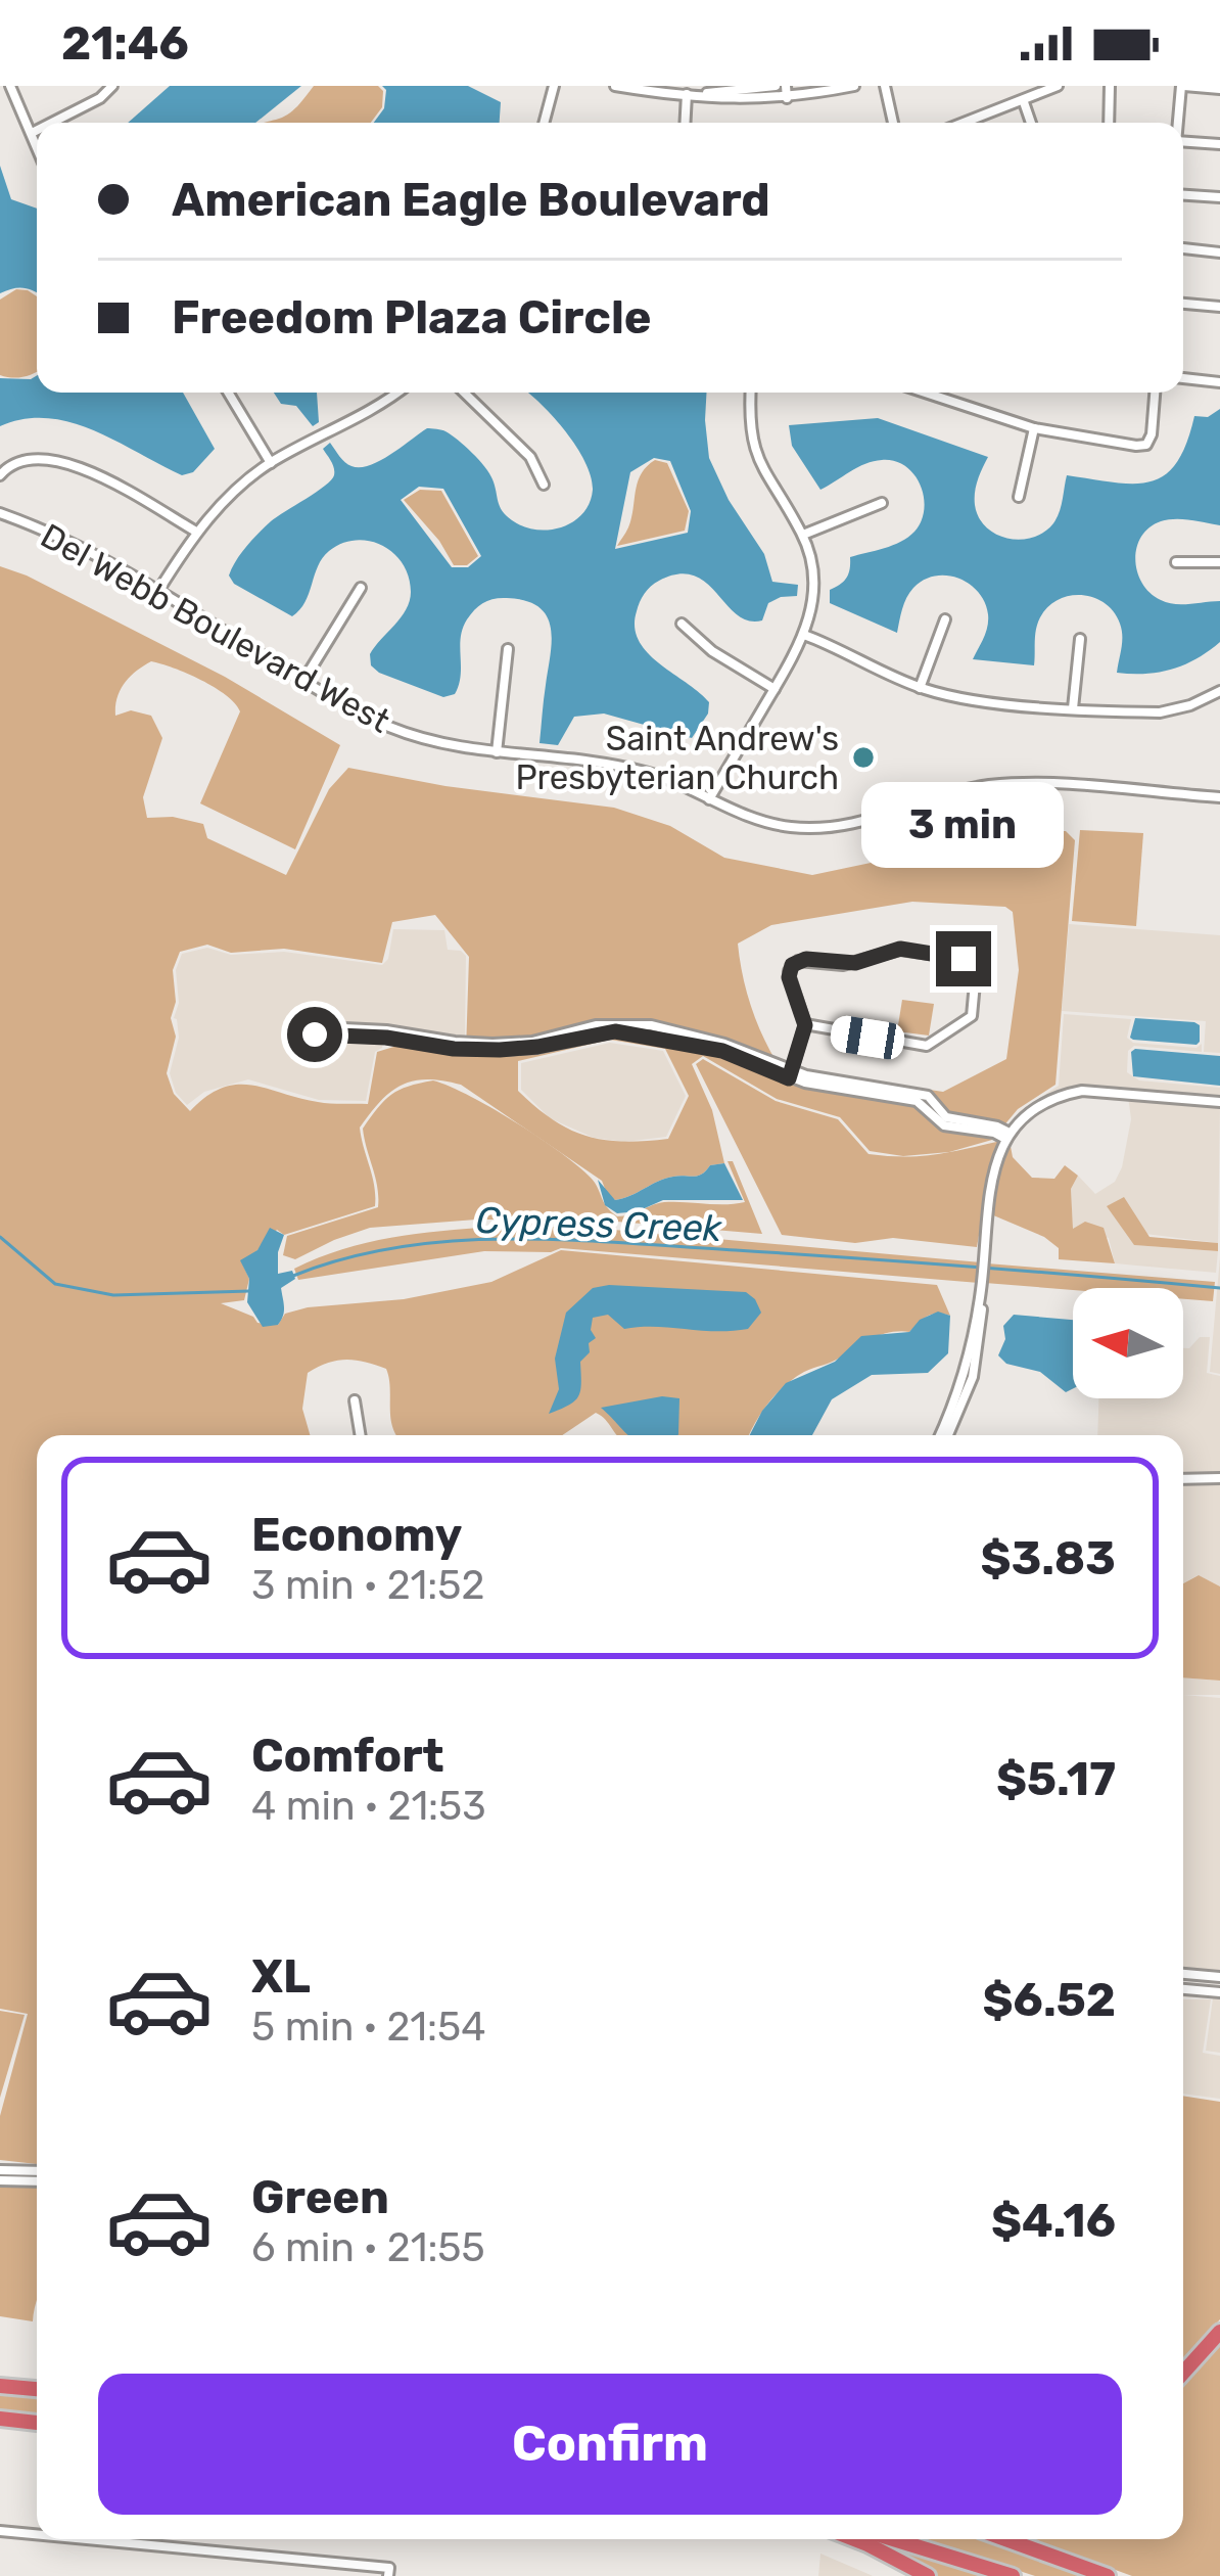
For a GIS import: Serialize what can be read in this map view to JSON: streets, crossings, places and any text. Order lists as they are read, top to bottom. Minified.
{"streets":{"street":["Del Webb Boulevard West"]},"water":["Cypress Creek"],"places":["Saint Andrew's Presbyterian Church"],"north":"left","page":{"status":"21:46","banner":["American Eagle Boulevard","Freedom Plaza Circle"],"bubble":"3 min","list":[{"name":"Economy","note":"3 min · 21:52","value":"$3.83"},{"name":"Comfort","note":"4 min · 21:53","value":"$5.17"},{"name":"XL","note":"5 min · 21:54","value":"$6.52"},{"name":"Green","note":"6 min · 21:55","value":"$4.16"}],"buttons":"Confirm"}}
